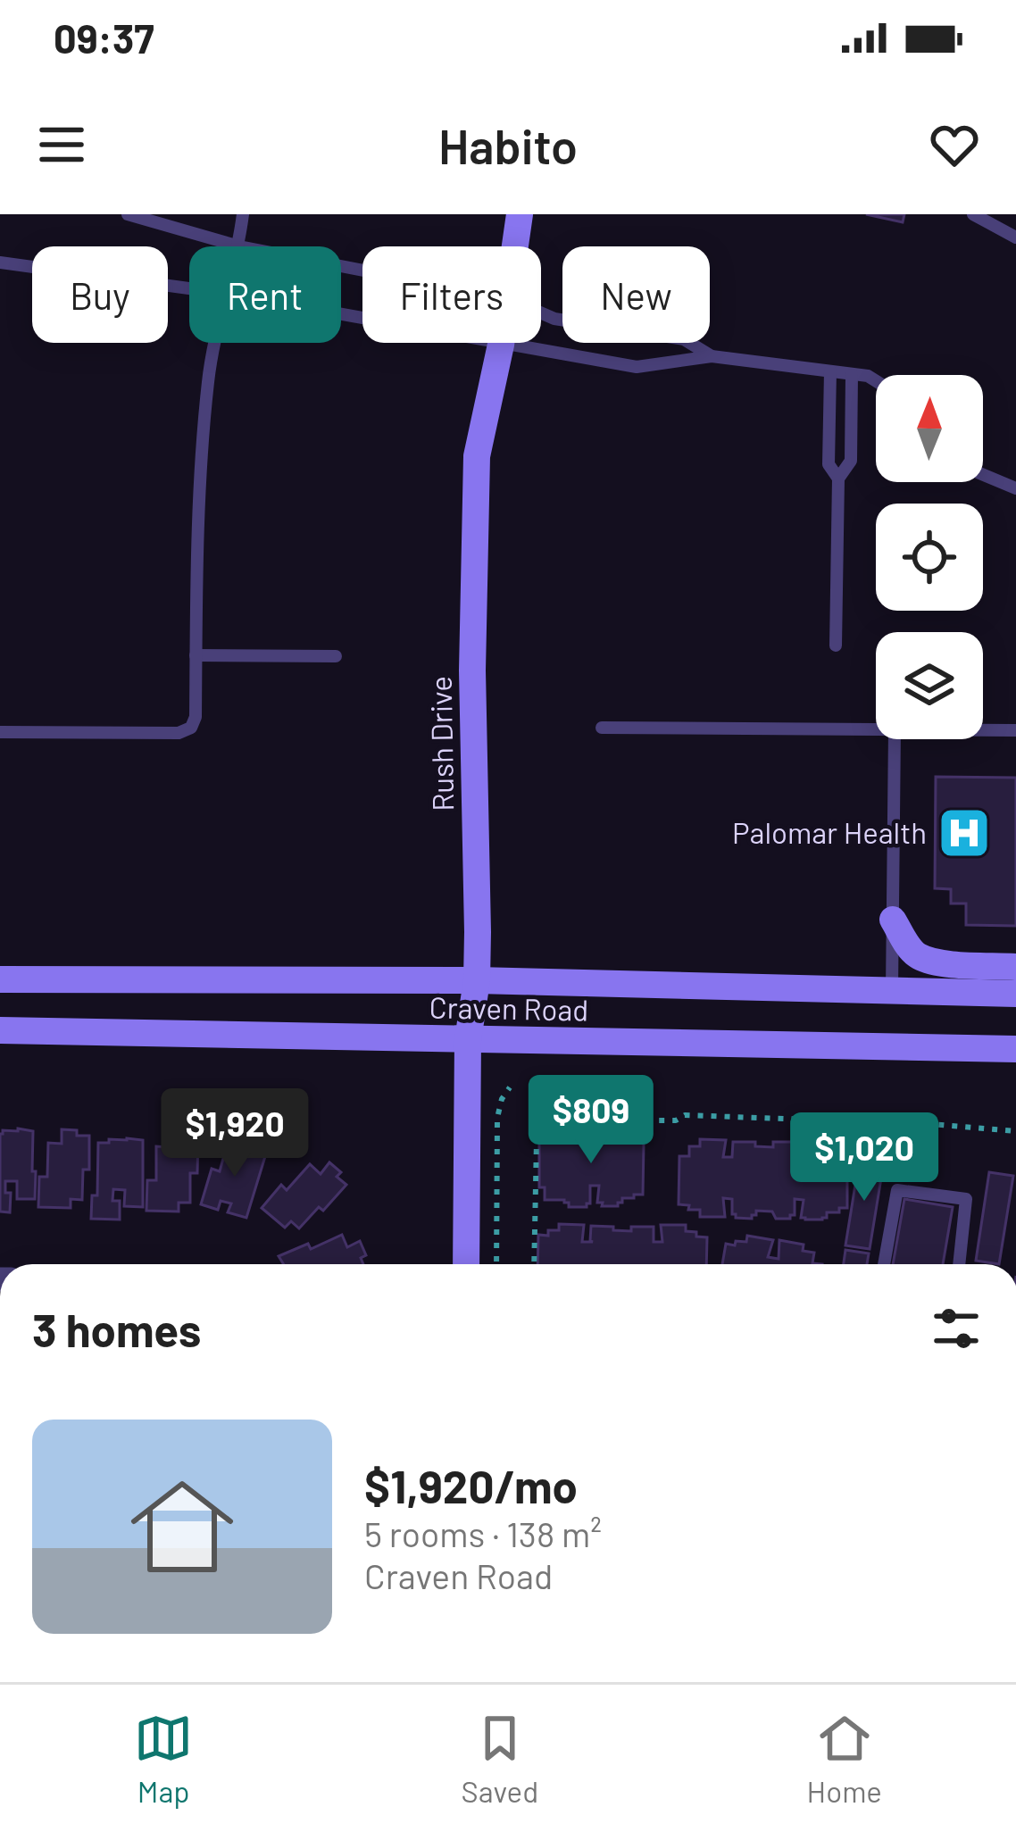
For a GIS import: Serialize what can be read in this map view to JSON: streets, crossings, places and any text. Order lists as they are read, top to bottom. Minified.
{"streets":{"main road":["Rush Drive","Craven Road"]},"crossings":[["Rush Drive","Craven Road"]],"places":{"hospital":["Palomar Health"]},"north":"top","page":{"status":"09:37","header":"Habito","chip":["Buy","Rent","Filters","New"],"price":["$809","$1,920","$1,020"],"heading":"3 homes","list":[{"name":"$1,920/mo","note":"5 rooms · 138 m² · Craven Road"}],"tabs":["Map","Saved","Home"]}}
